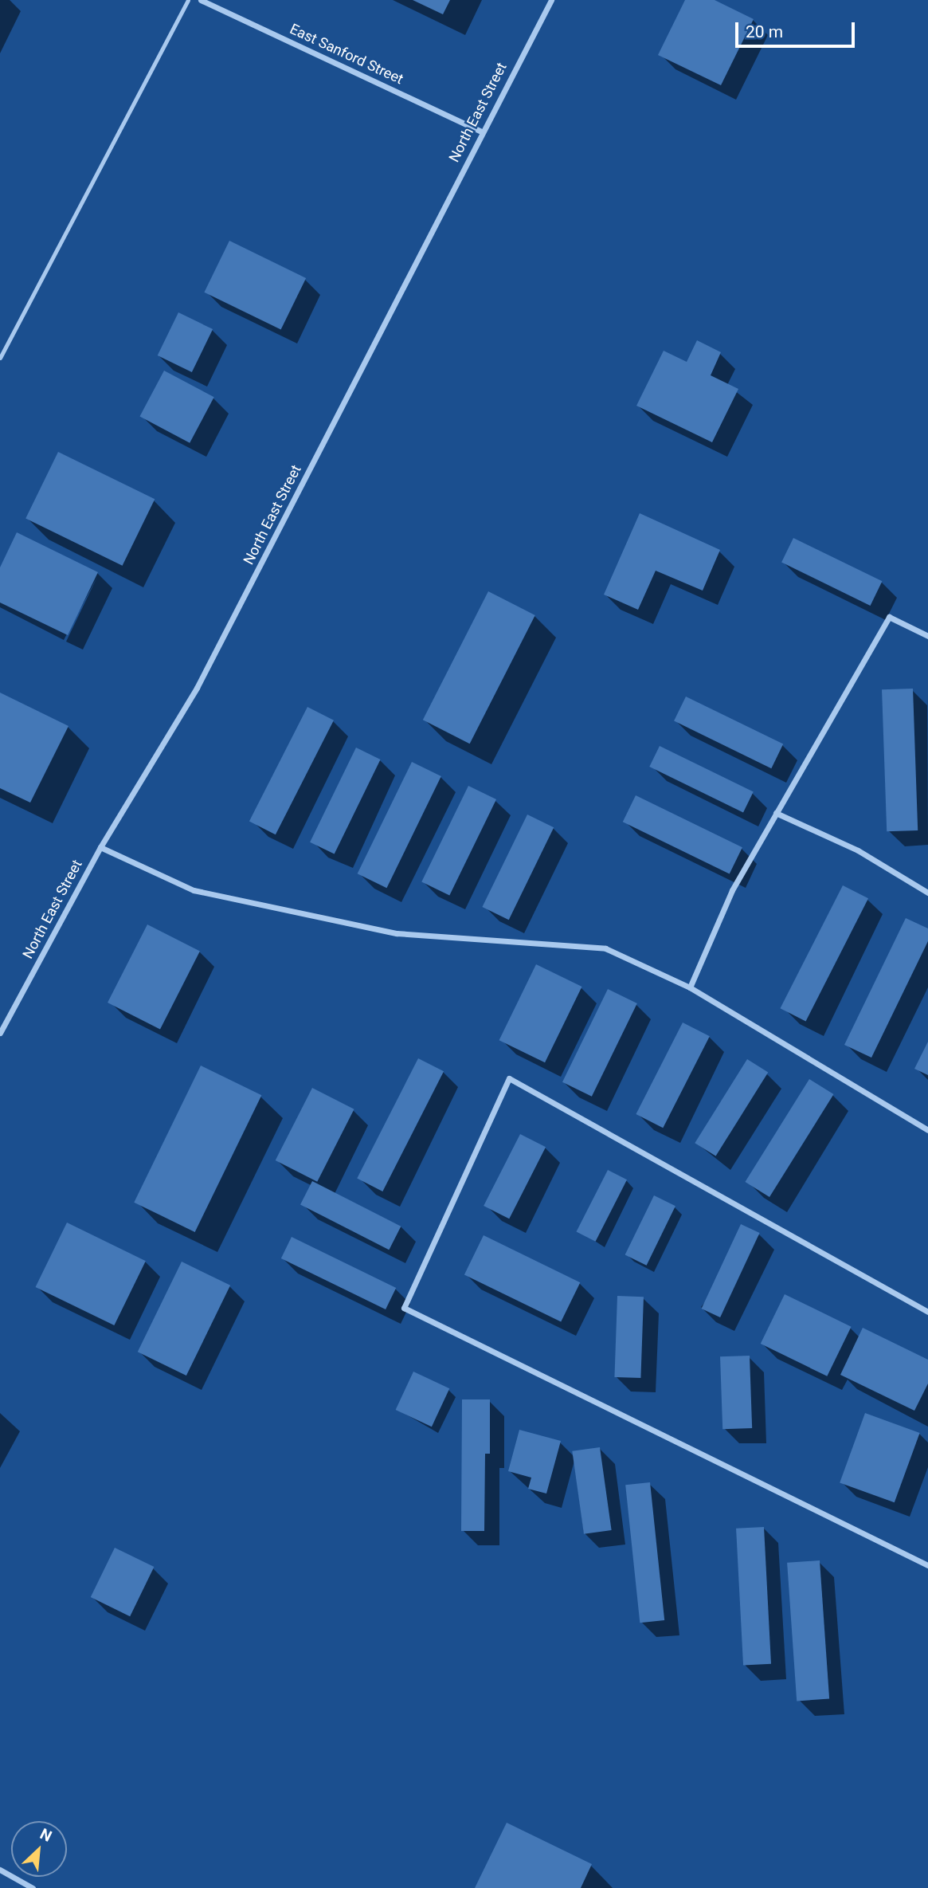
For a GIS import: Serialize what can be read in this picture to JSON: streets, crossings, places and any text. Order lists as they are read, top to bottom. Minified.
{"streets":{"street":["East Sanford Street","North East Street"]},"crossings":[["East Sanford Street","North East Street"]],"scale_bar":"20 m","north":"top right"}
